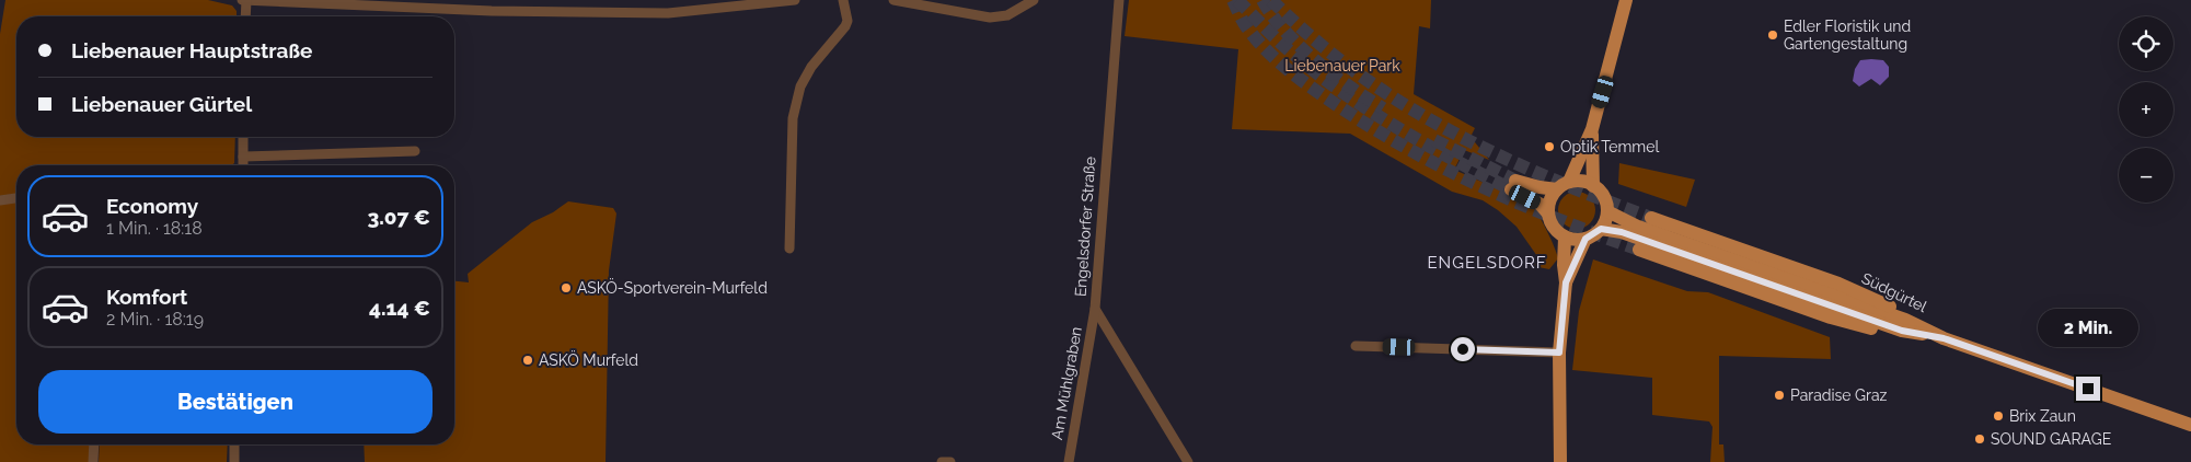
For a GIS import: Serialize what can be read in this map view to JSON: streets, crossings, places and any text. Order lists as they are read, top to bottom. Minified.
{"streets":{"main road":["Südgürtel"],"street":["Engelsdorfer Straße","Am Mühlgraben"]},"crossings":[["Engelsdorfer Straße","Am Mühlgraben"]],"districts":["ENGELSDORF"],"parks":["Liebenauer Park"],"places":["Edler Floristik und Gartengestaltung","Optik Temmel","ASKÖ-Sportverein-Murfeld","ASKÖ Murfeld","Paradise Graz","Brix Zaun","SOUND GARAGE"],"page":{"map_buttons":["+","−"],"banner":["Liebenauer Hauptstraße","Liebenauer Gürtel"],"list":[{"name":"Economy","note":"1 Min. · 18:18","value":"3.07 €"},{"name":"Komfort","note":"2 Min. · 18:19","value":"4.14 €"}],"bubble":"2 Min.","buttons":"Bestätigen"}}
